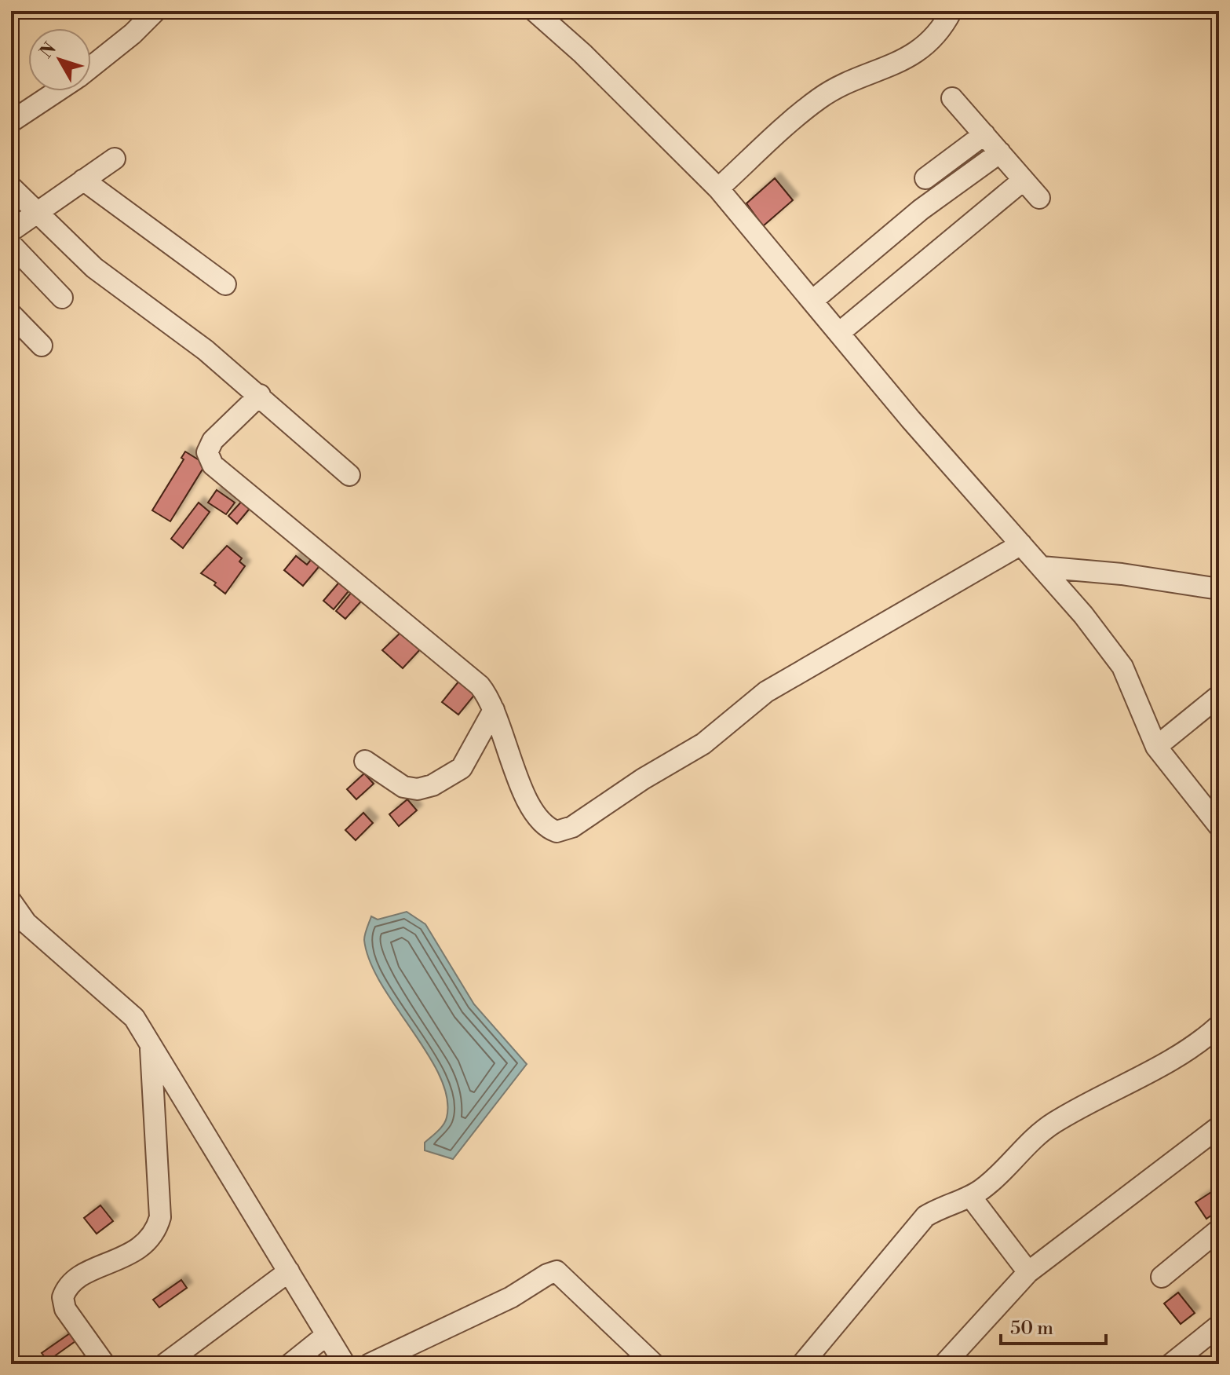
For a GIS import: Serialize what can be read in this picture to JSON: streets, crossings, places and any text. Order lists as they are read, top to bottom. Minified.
{"scale_bar":"50 m","north":"top left"}
